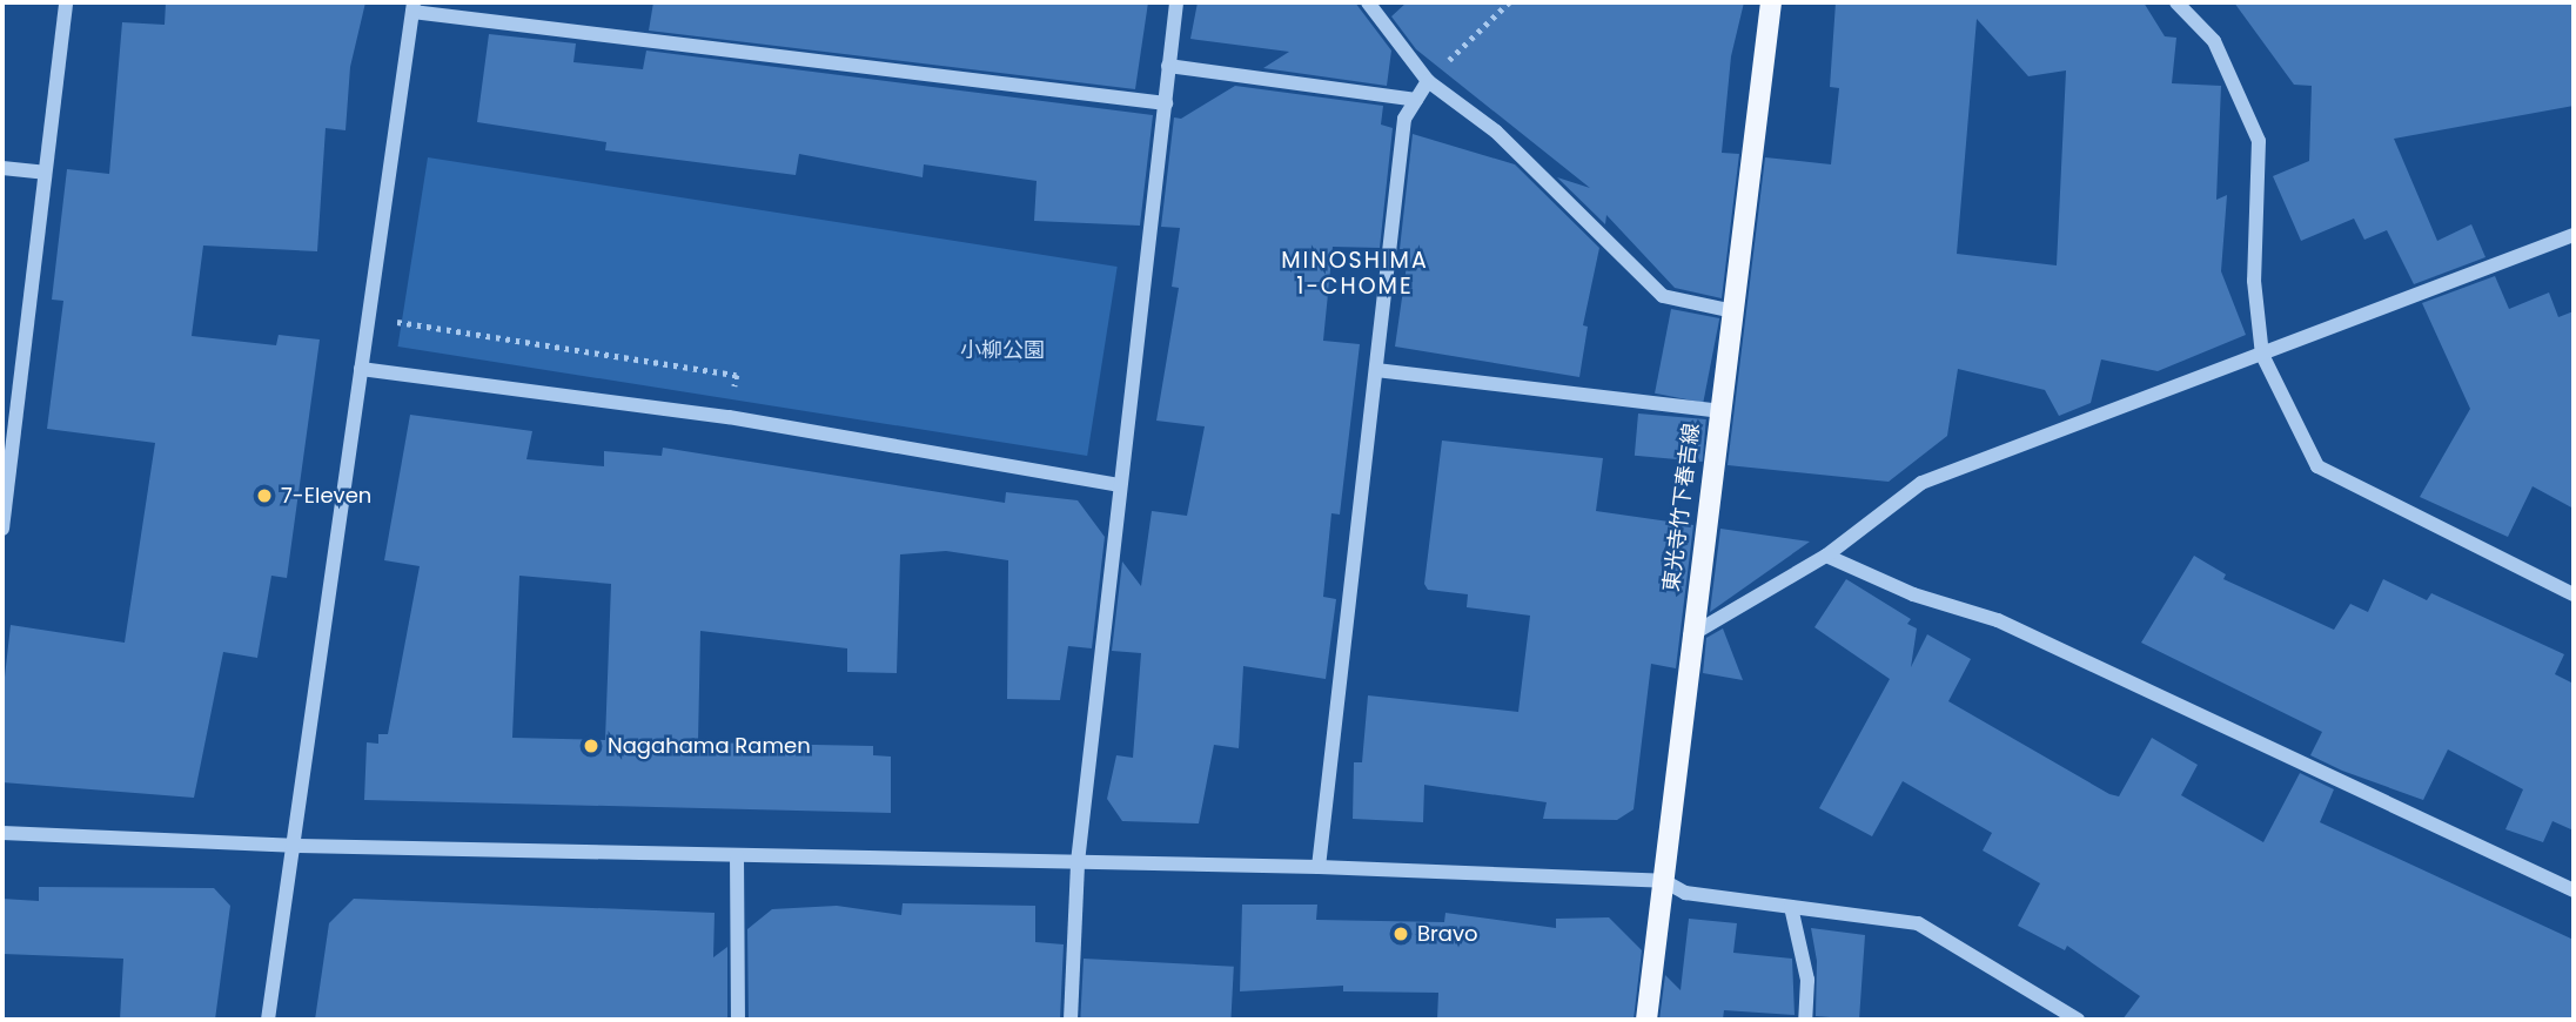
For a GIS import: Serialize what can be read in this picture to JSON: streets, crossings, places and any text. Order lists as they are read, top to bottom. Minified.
{"streets":{"main road":["東光寺竹下春吉線"]},"districts":["MINOSHIMA 1-CHOME"],"parks":["小柳公園"],"places":["7-Eleven","Nagahama Ramen","Bravo"]}
